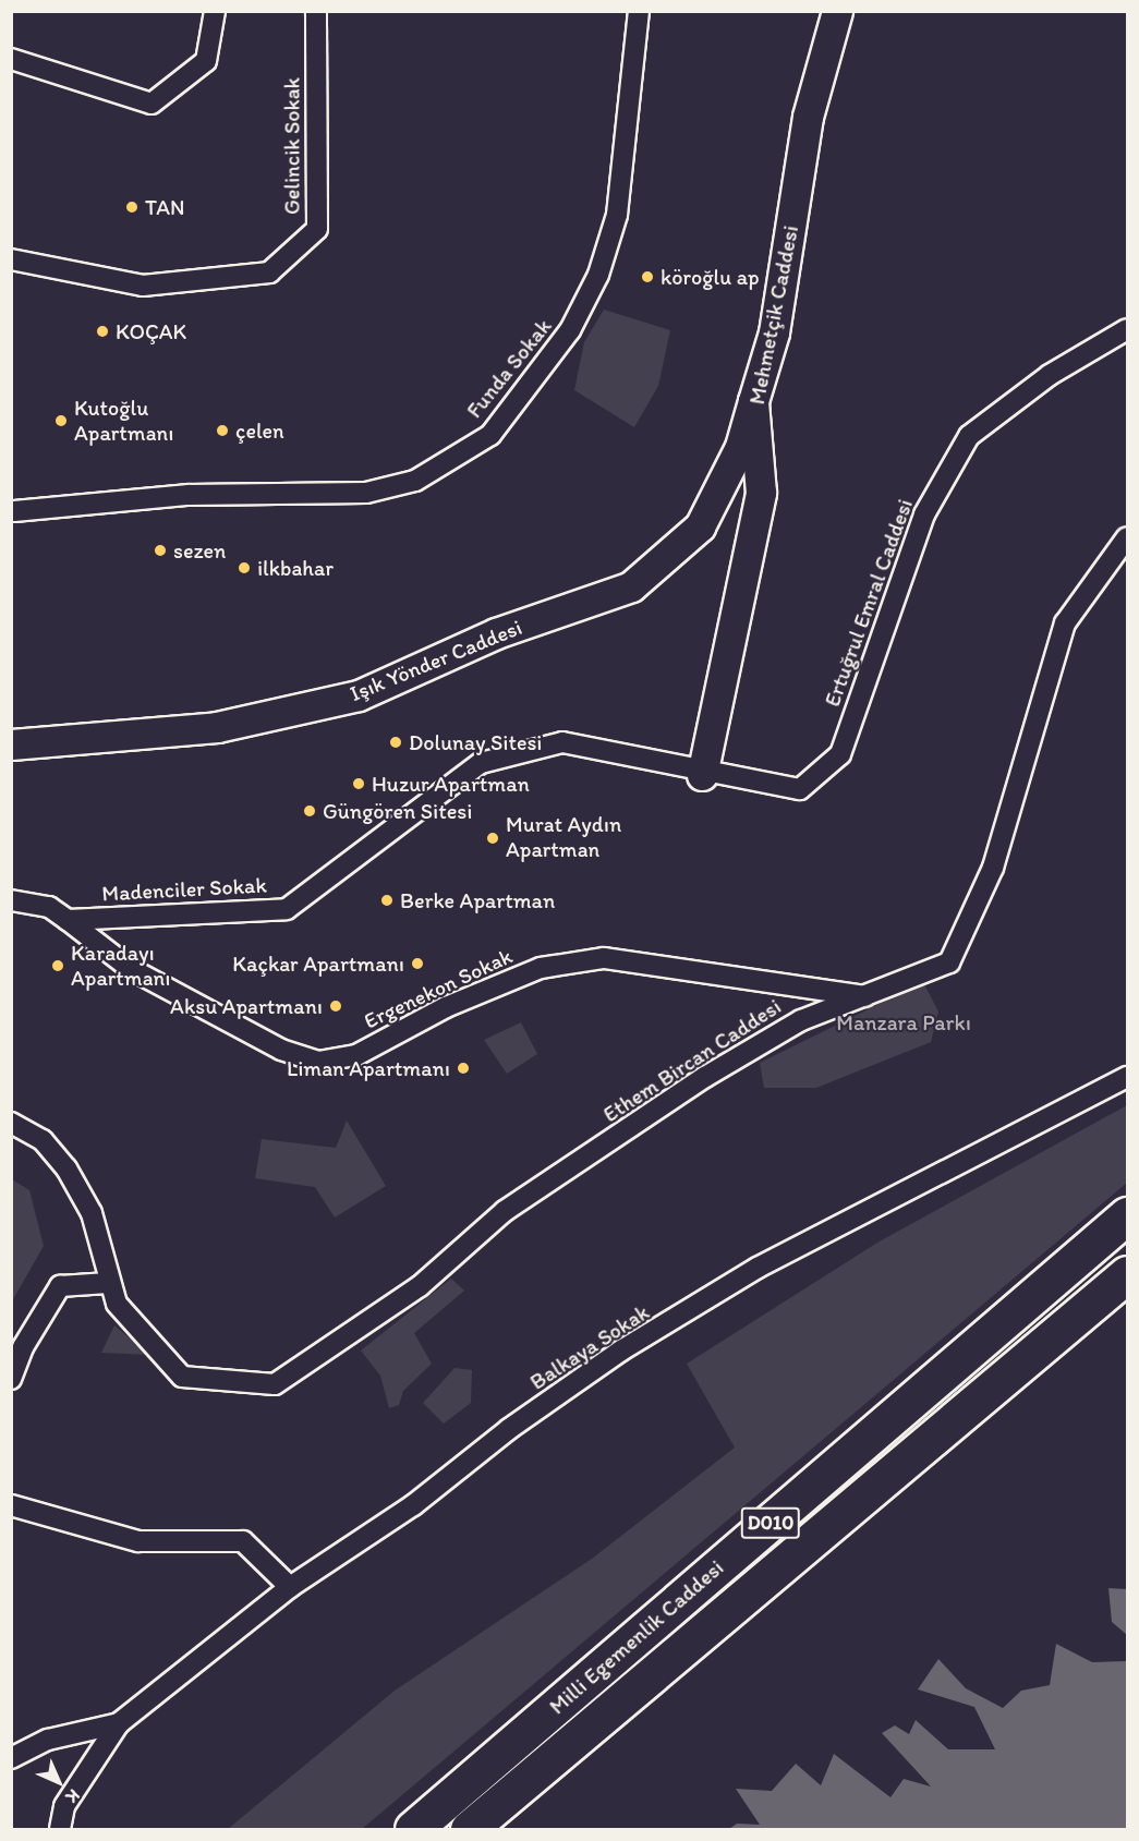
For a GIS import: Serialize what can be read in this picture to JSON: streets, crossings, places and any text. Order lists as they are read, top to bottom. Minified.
{"streets":{"highway":["D010","Milli Egemenlik Caddesi"],"street":["Gelincik Sokak","Mehmetçik Caddesi","Funda Sokak","Ertuğrul Emral Caddesi","Işık Yönder Caddesi","Madenciler Sokak","Ergenekon Sokak","Ethem Bircan Caddesi","Balkaya Sokak"]},"crossings":[["Mehmetçik Caddesi","Ertuğrul Emral Caddesi"],["Mehmetçik Caddesi","Işık Yönder Caddesi"],["Mehmetçik Caddesi","Madenciler Sokak"],["Ertuğrul Emral Caddesi","Madenciler Sokak"],["Madenciler Sokak","Ergenekon Sokak"],["Ergenekon Sokak","Ethem Bircan Caddesi"]],"parks":["Manzara Parkı"],"places":["TAN","köroğlu ap","KOÇAK","Kutoğlu Apartmanı","çelen","sezen","ilkbahar","Dolunay Sitesi","Huzur Apartman","Güngören Sitesi","Murat Aydın Apartman","Berke Apartman","Kaçkar Apartmanı","Karadayı Apartmanı","Aksu Apartmanı","Liman Apartmanı"],"north":"bottom right"}
